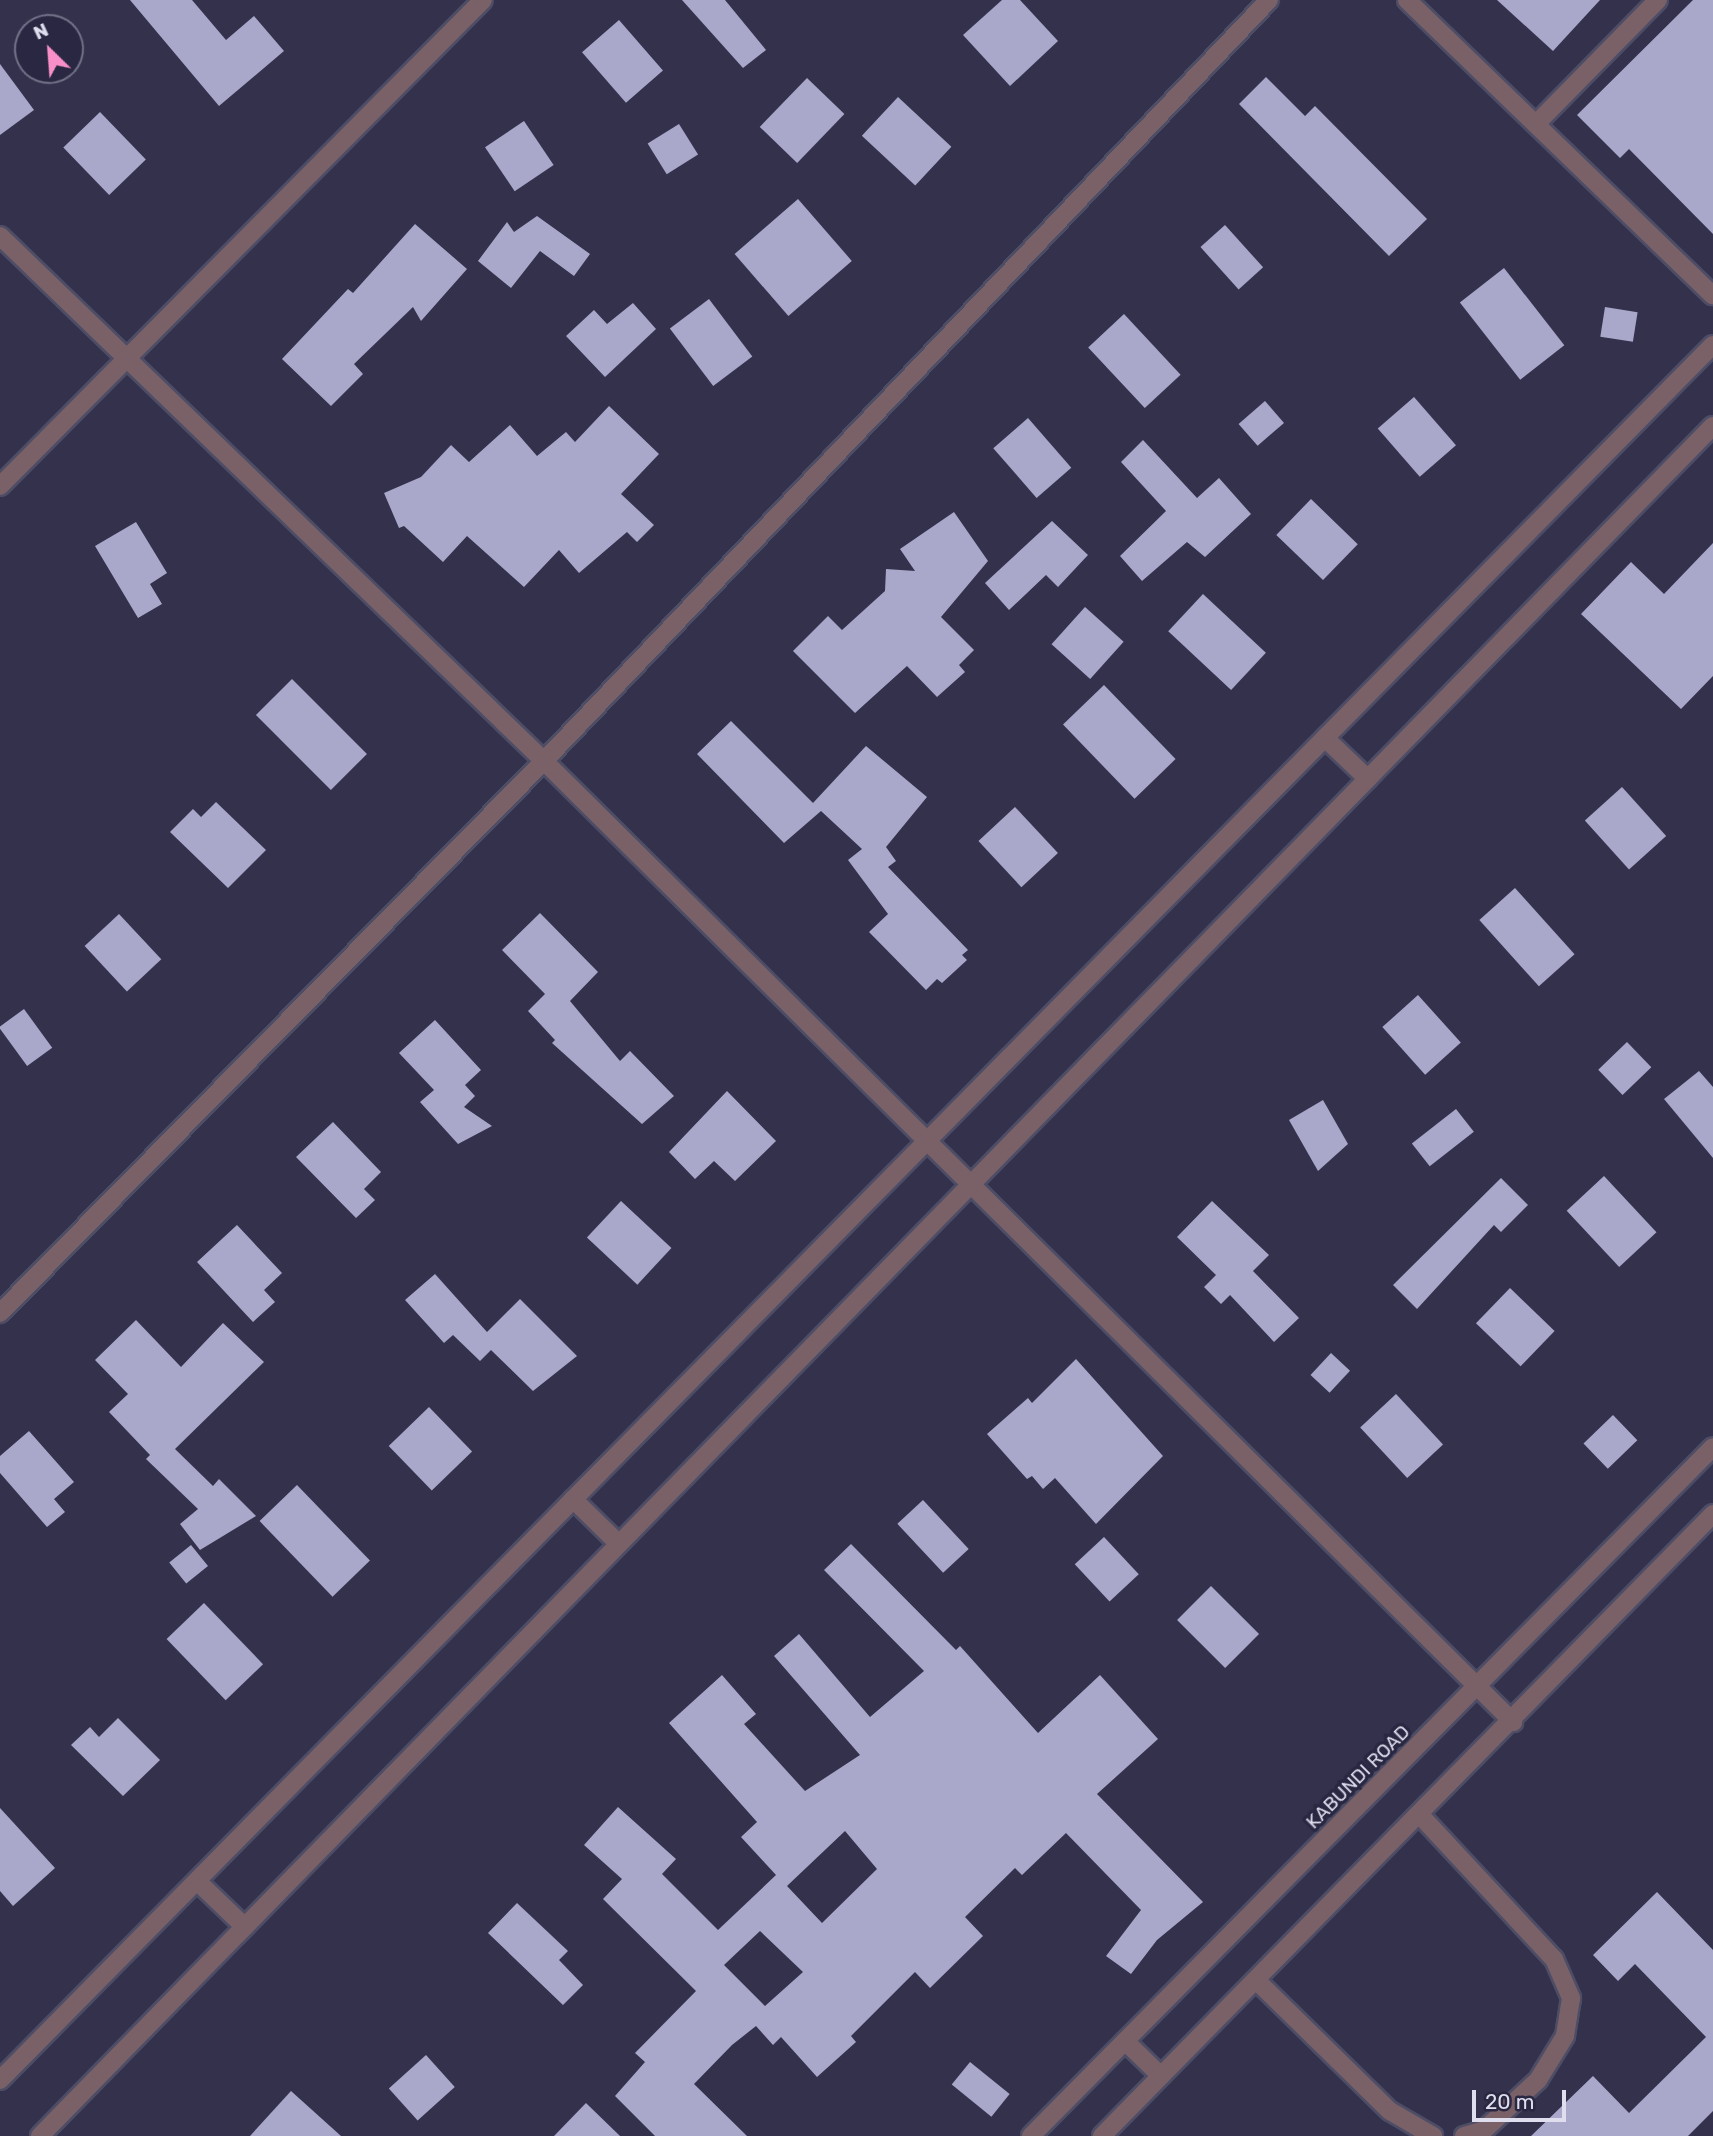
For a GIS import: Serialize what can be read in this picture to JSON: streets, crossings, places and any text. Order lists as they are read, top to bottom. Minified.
{"streets":{"street":["KABUNDI ROAD"]},"scale_bar":"20 m","north":"top left"}
